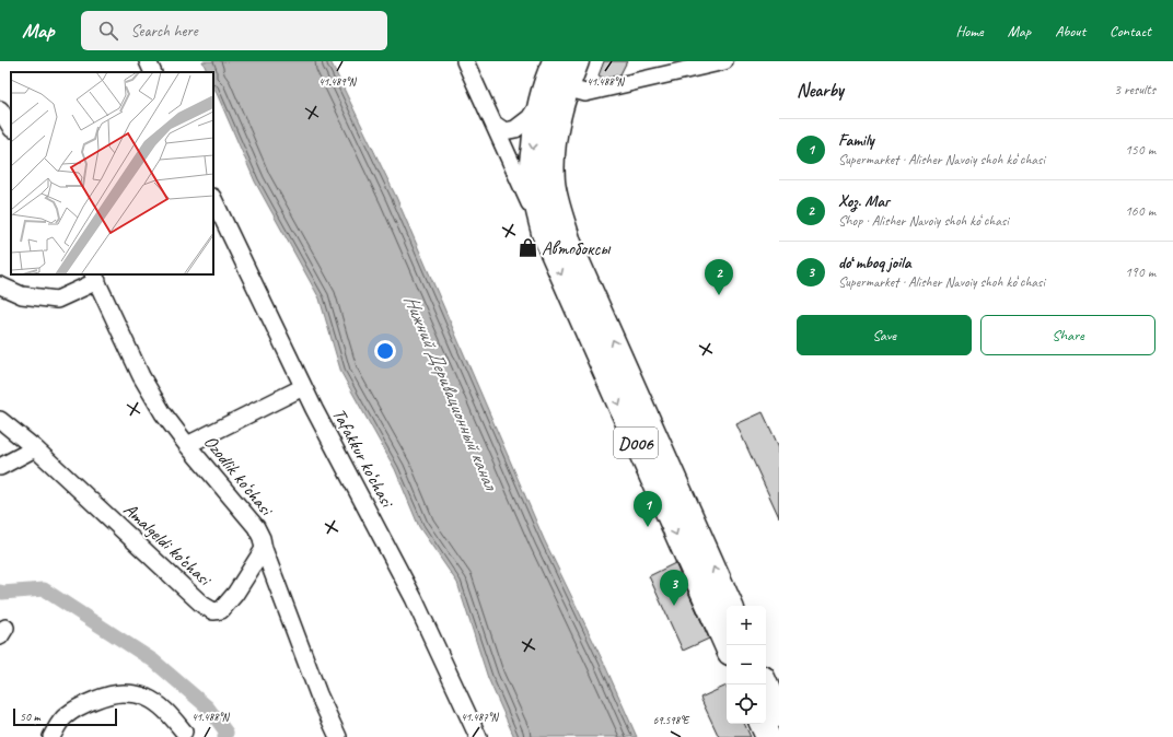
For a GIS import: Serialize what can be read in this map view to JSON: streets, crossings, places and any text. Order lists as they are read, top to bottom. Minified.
{"streets":{"main road":["D006"],"street":["Tafakkur ko‘chasi","Ozodlik ko‘chasi","Amalgeldi ko‘chasi"]},"crossings":[["Ozodlik ko‘chasi","Amalgeldi ko‘chasi"]],"water":["Нижний Деривационный канал"],"places":{"shop":["Автобоксы"]},"scale_bar":"50 m","page":{"header":"Map","search":"Search here","nav":["Home","Map","About","Contact"],"heading":["Nearby","3 results"],"list":[{"mark":"1","name":"Family","note":"Supermarket · Alisher Navoiy shoh koʻchasi","value":"150 m"},{"mark":"2","name":"Хоз. Маг","note":"Shop · Alisher Navoiy shoh koʻchasi","value":"160 m"},{"mark":"3","name":"doʻmboq joila","note":"Supermarket · Alisher Navoiy shoh koʻchasi","value":"190 m"}],"pins":["2","1","3"],"buttons":["Save","Share"],"map_buttons":["+","−"],"scale":"50 m"},"coordinates":["41.489°N","41.488°N","41.487°N","69.598°E"]}
